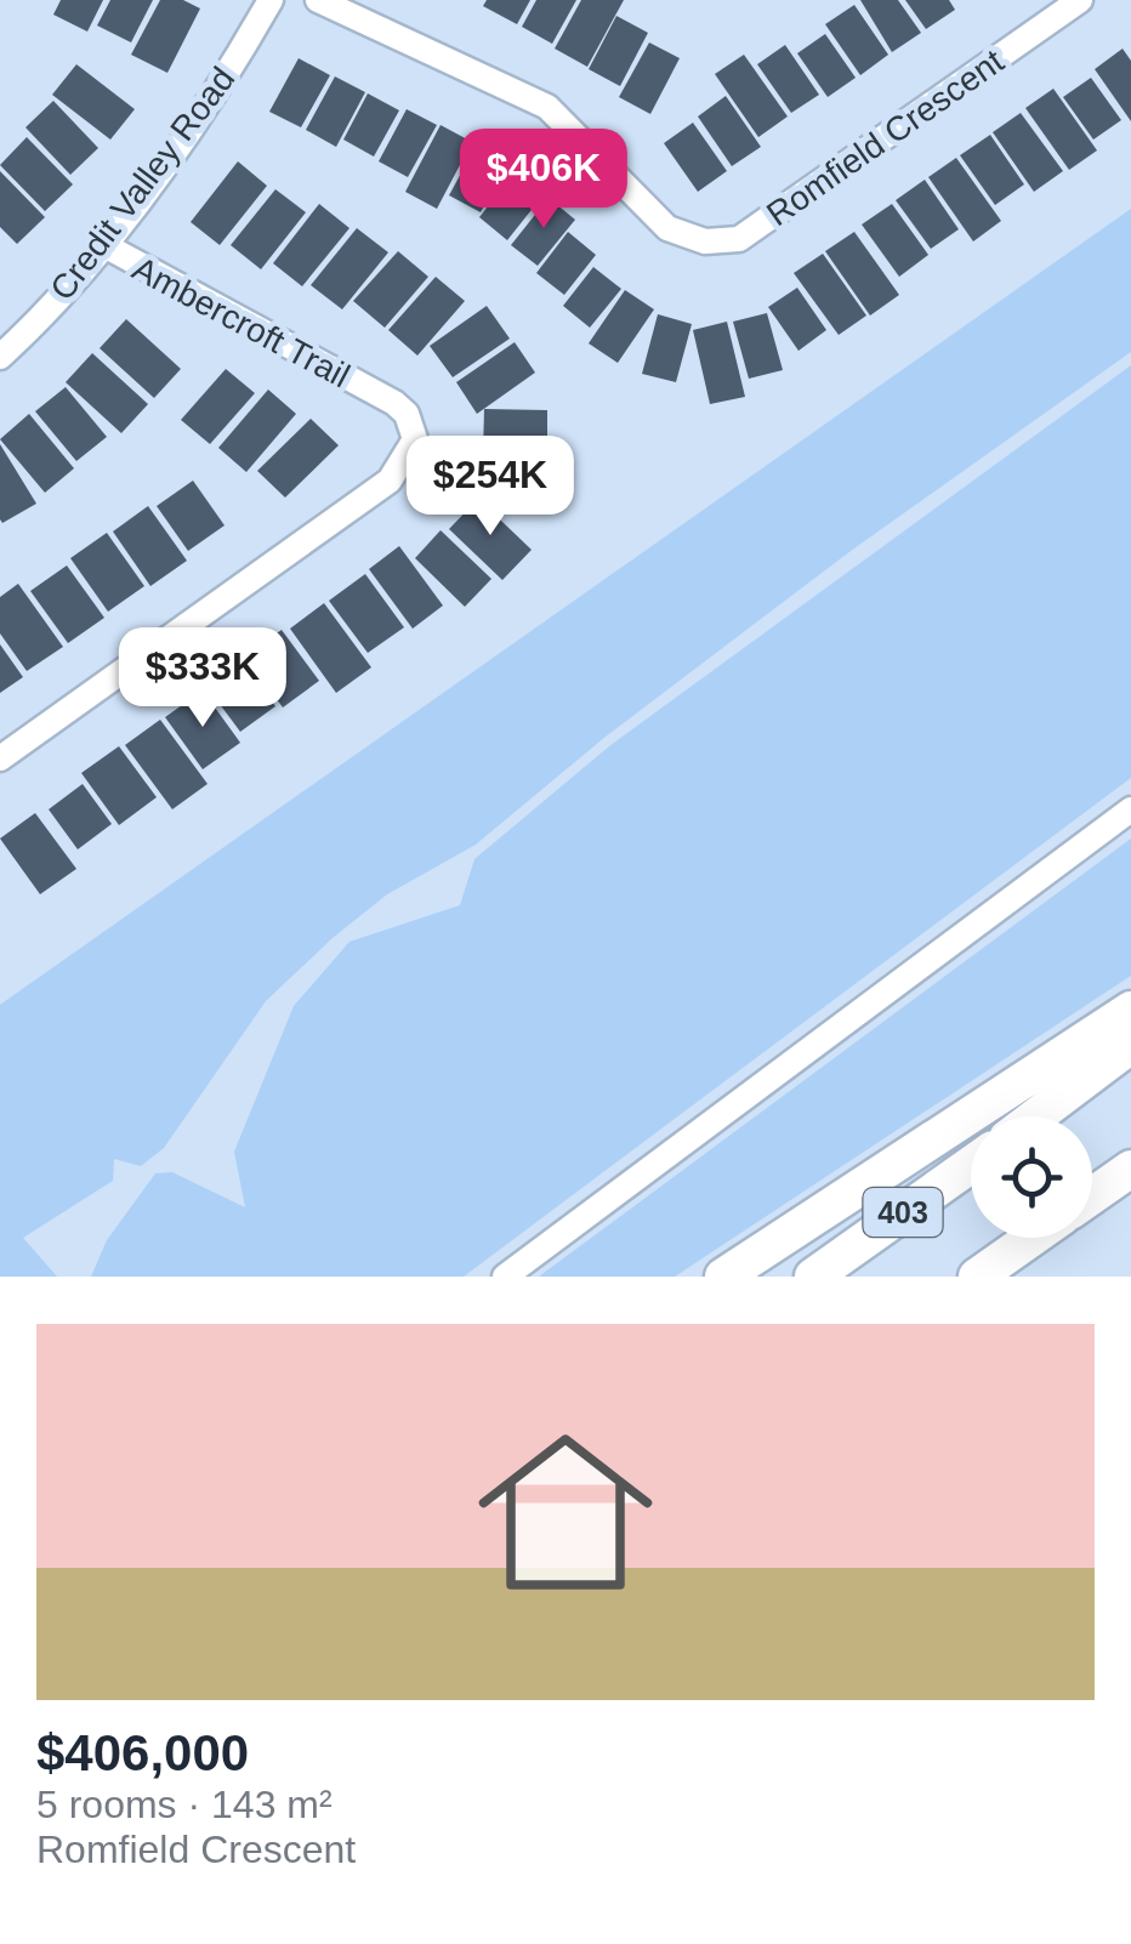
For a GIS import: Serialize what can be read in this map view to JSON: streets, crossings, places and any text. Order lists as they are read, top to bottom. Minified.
{"streets":{"highway":["403"],"street":["Romfield Crescent","Credit Valley Road","Ambercroft Trail"]},"crossings":[["Credit Valley Road","Ambercroft Trail"]],"page":{"price":["$406K","$254K","$333K"],"list":[{"name":"$406,000","note":"5 rooms · 143 m² · Romfield Crescent"}]}}
